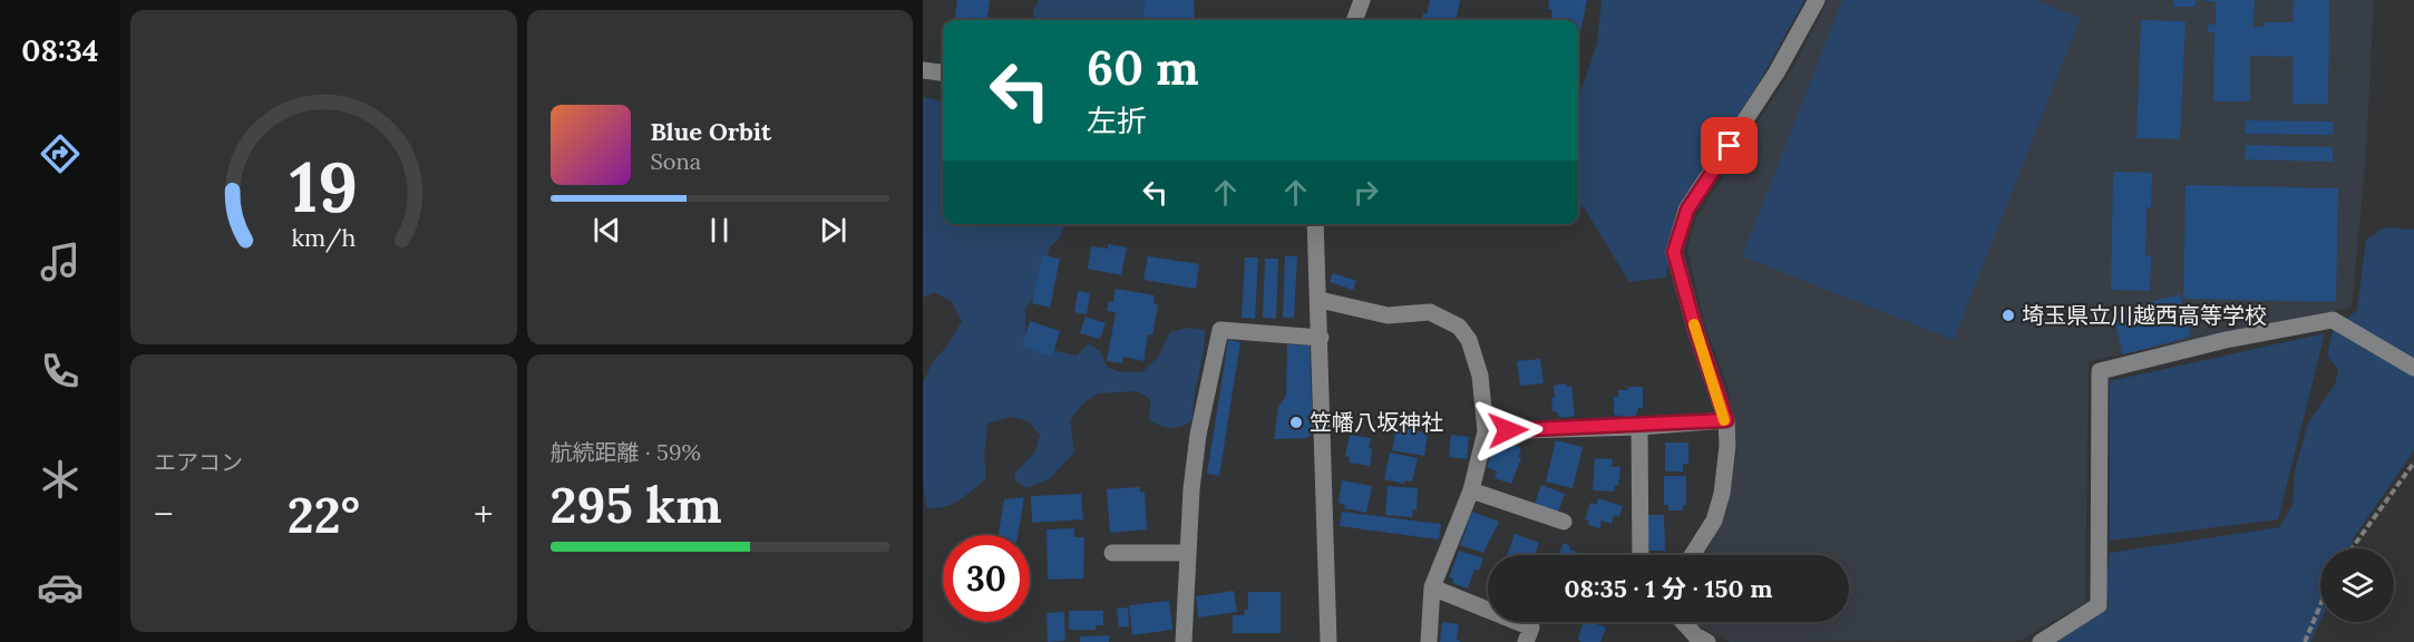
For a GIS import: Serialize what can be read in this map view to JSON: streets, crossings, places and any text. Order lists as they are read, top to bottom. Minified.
{"places":["埼玉県立川越西高等学校","笠幡八坂神社"],"page":{"tabs":"08:34","turn":["60 m","左折"],"song":["Blue Orbit","Sona"],"tile":["エアコン",["航続距離 · 59%","295 km"]],"heat":["−","22°","+"],"limit":"30","trip":"08:35 · 1 分 · 150 m","gauge":["19","km/h"]}}
